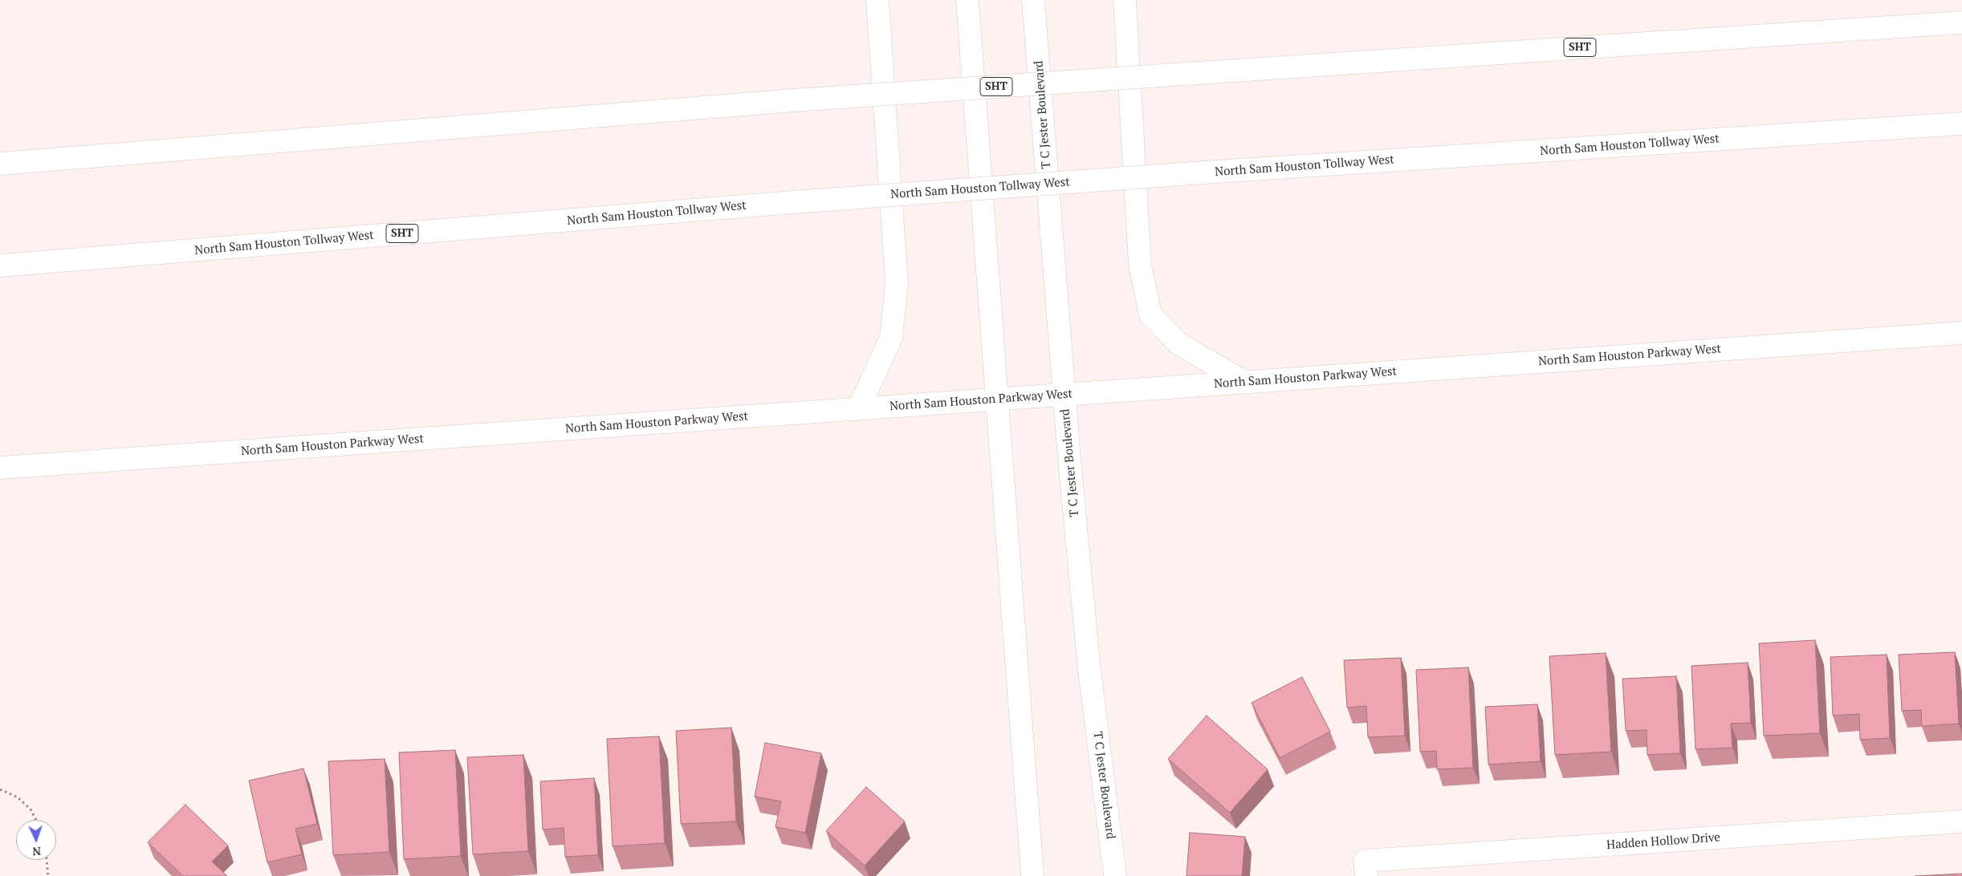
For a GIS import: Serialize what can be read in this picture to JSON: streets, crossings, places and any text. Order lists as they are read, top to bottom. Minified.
{"streets":{"main road":["SHT","T C Jester Boulevard","North Sam Houston Tollway West","North Sam Houston Parkway West","Hadden Hollow Drive"]},"crossings":[["T C Jester Boulevard","North Sam Houston Parkway West"]],"north":"bottom"}
